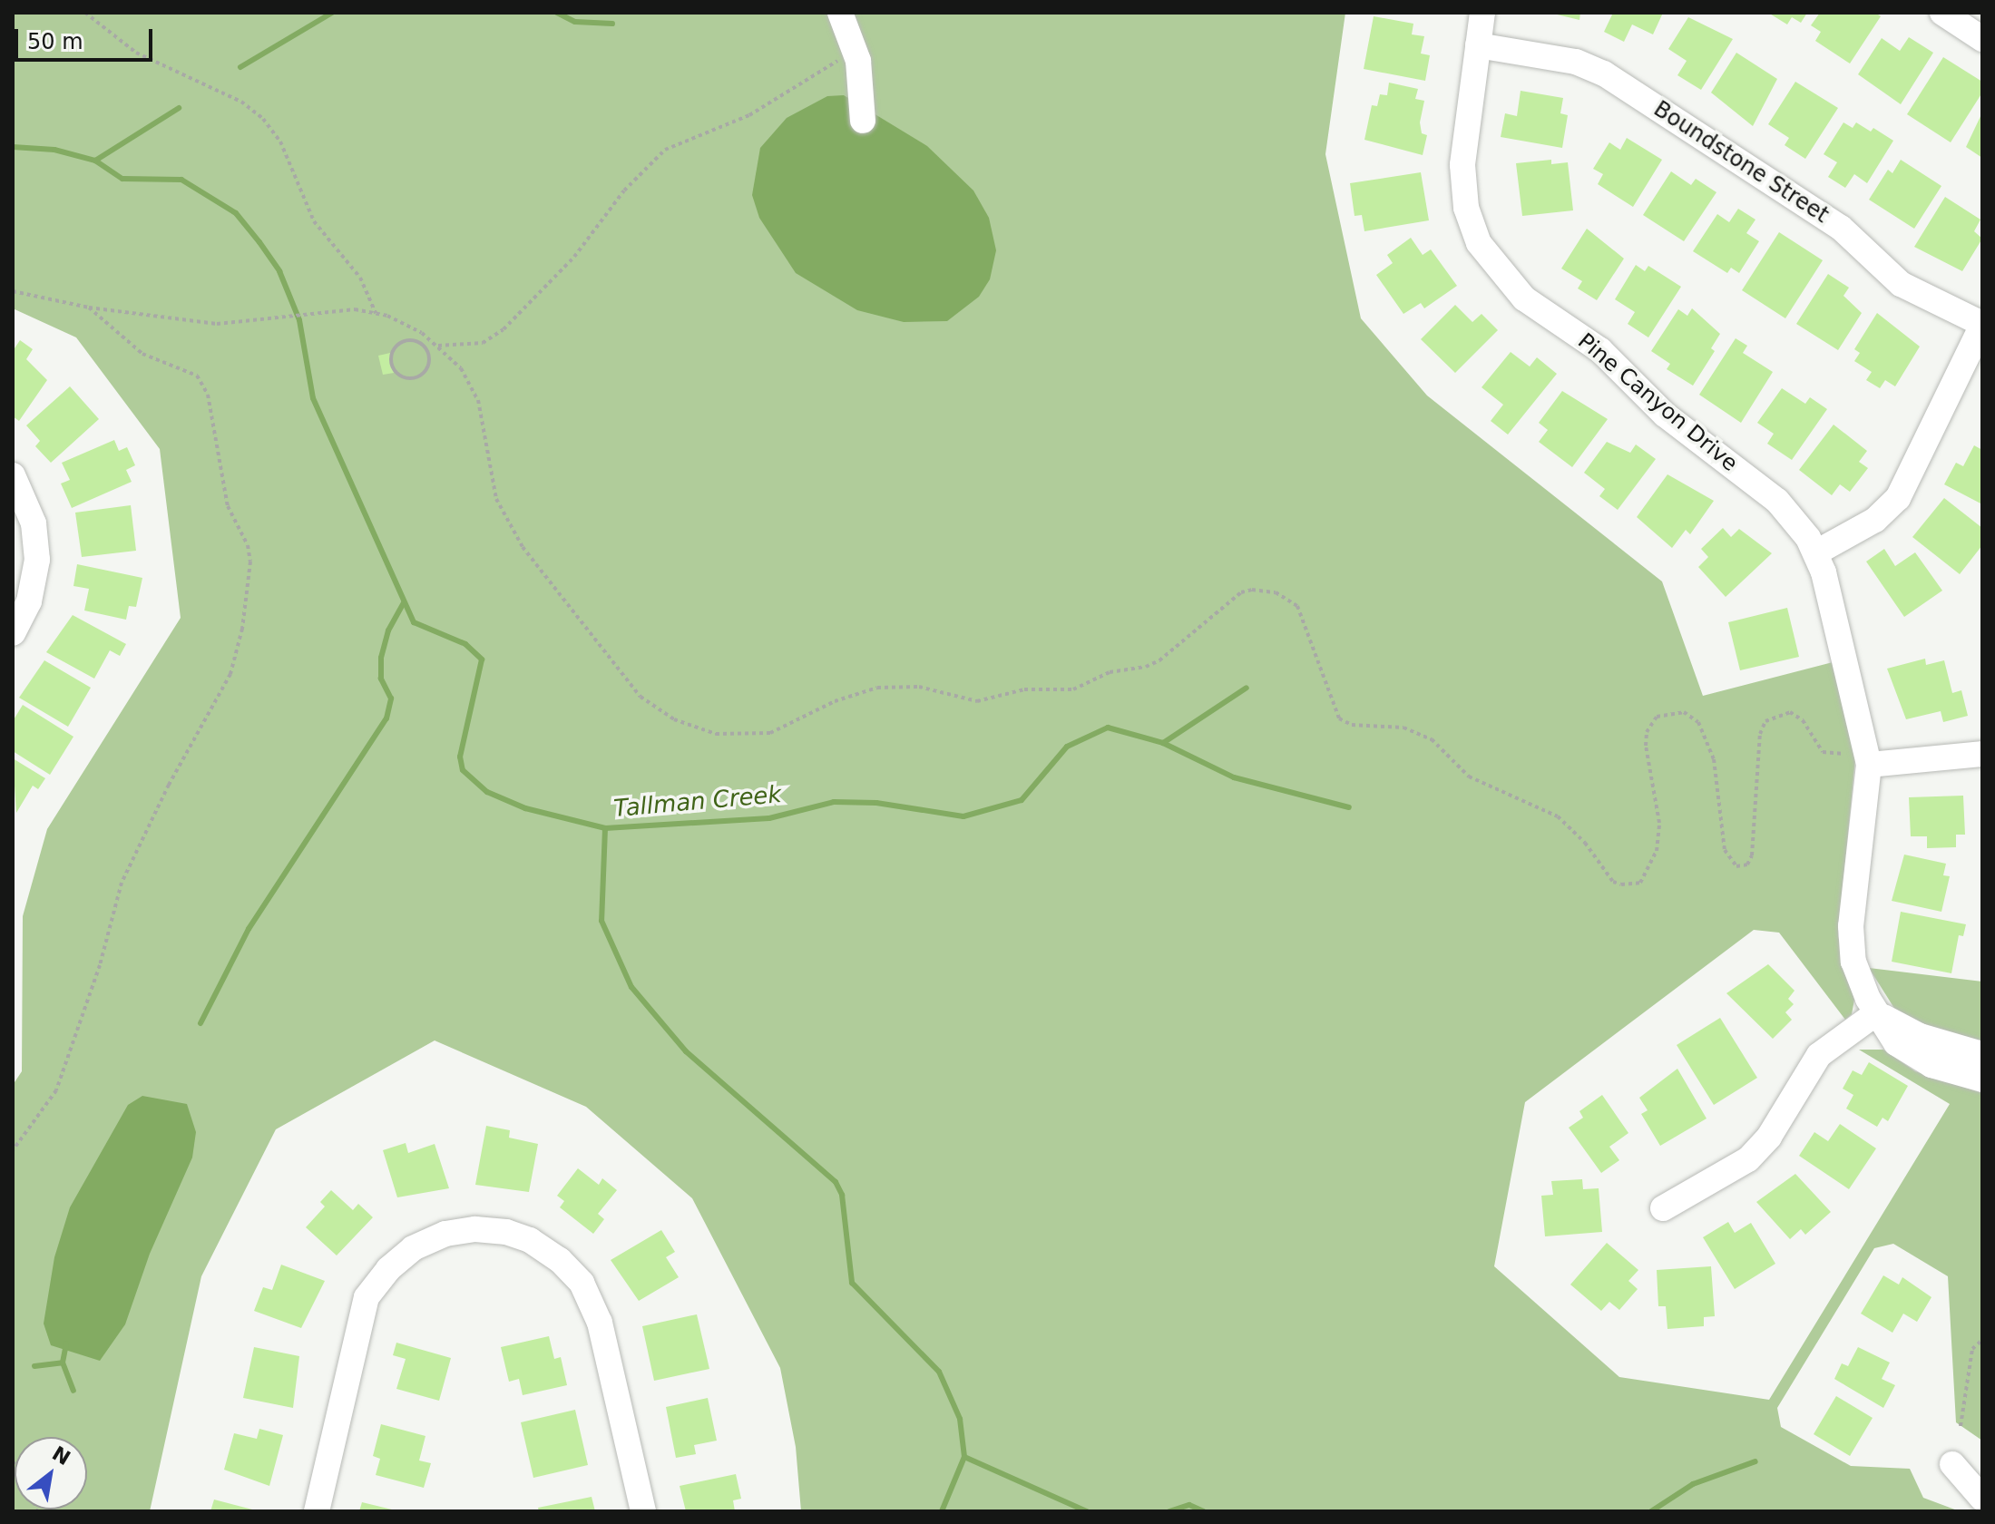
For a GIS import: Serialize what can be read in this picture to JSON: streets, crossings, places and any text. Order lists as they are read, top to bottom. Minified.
{"streets":{"street":["Boundstone Street","Pine Canyon Drive"]},"crossings":[["Boundstone Street","Pine Canyon Drive"]],"water":["Tallman Creek"],"scale_bar":"50 m","north":"top right"}
